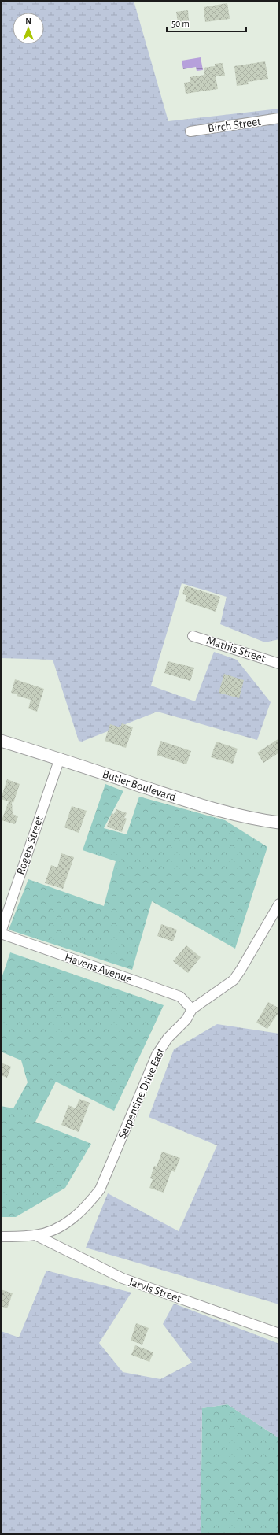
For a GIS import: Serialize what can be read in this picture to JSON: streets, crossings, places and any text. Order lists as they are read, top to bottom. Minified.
{"streets":{"street":["Birch Street","Mathis Street","Butler Boulevard","Rogers Street","Havens Avenue","Serpentine Drive East","Jarvis Street"]},"crossings":[["Butler Boulevard","Rogers Street"],["Rogers Street","Havens Avenue"],["Havens Avenue","Serpentine Drive East"],["Serpentine Drive East","Jarvis Street"]],"scale_bar":"50 m","north":"top"}
